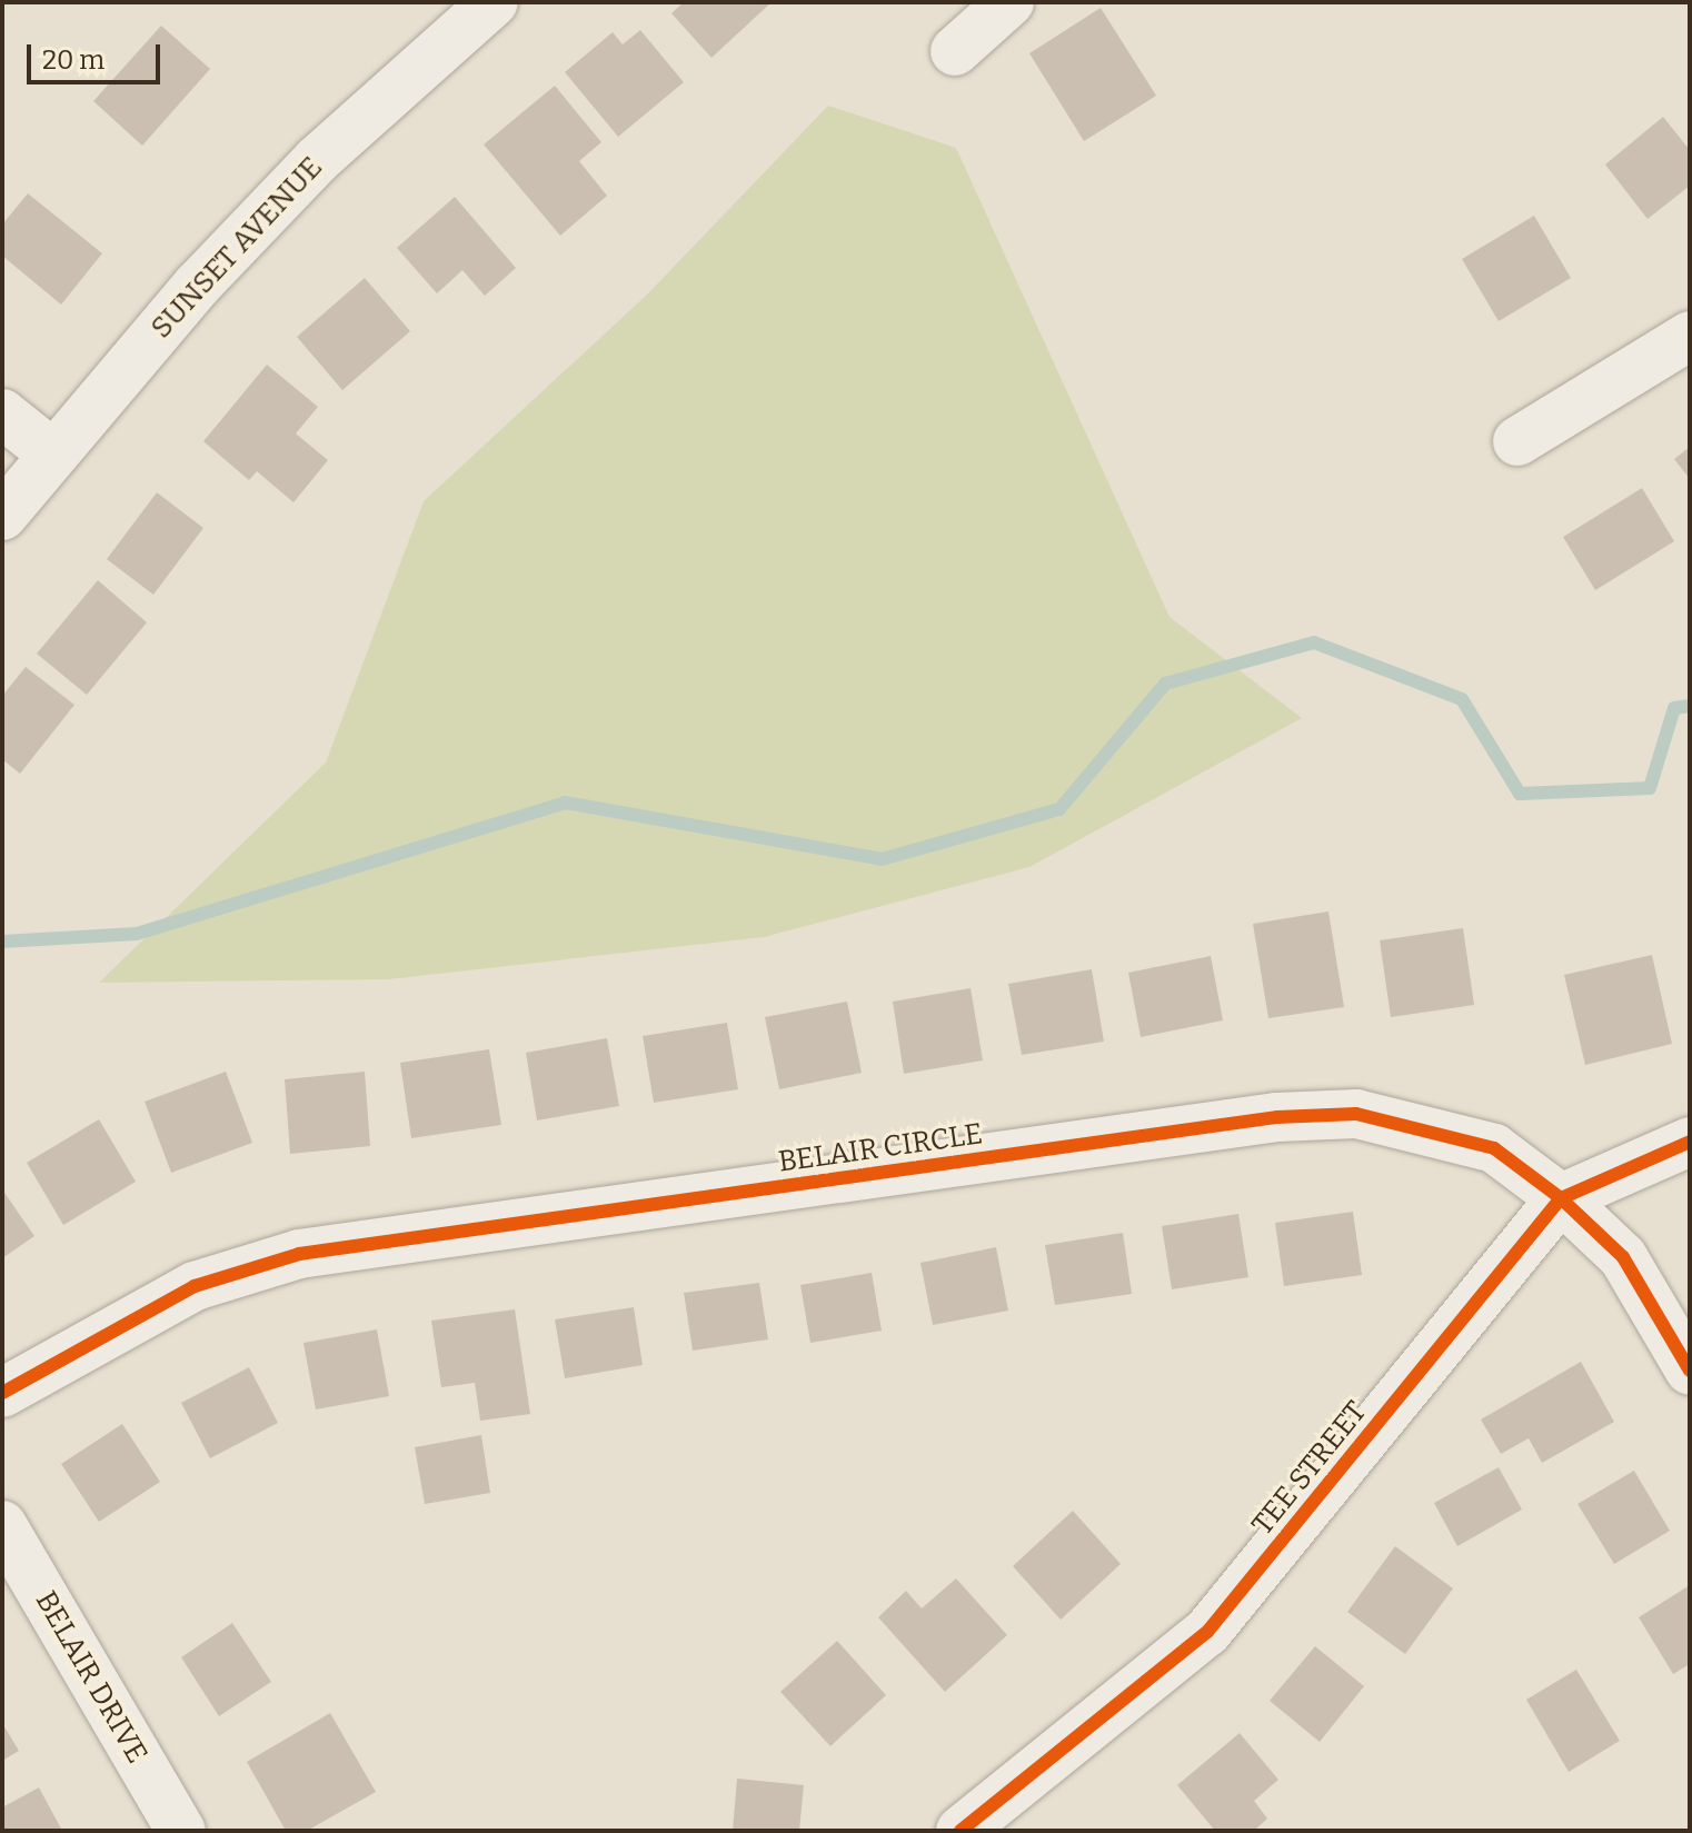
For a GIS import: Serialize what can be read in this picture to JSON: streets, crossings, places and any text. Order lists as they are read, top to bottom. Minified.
{"streets":{"street":["SUNSET AVENUE","BELAIR CIRCLE","TEE STREET","BELAIR DRIVE"]},"crossings":[["BELAIR CIRCLE","TEE STREET"]],"scale_bar":"20 m"}
